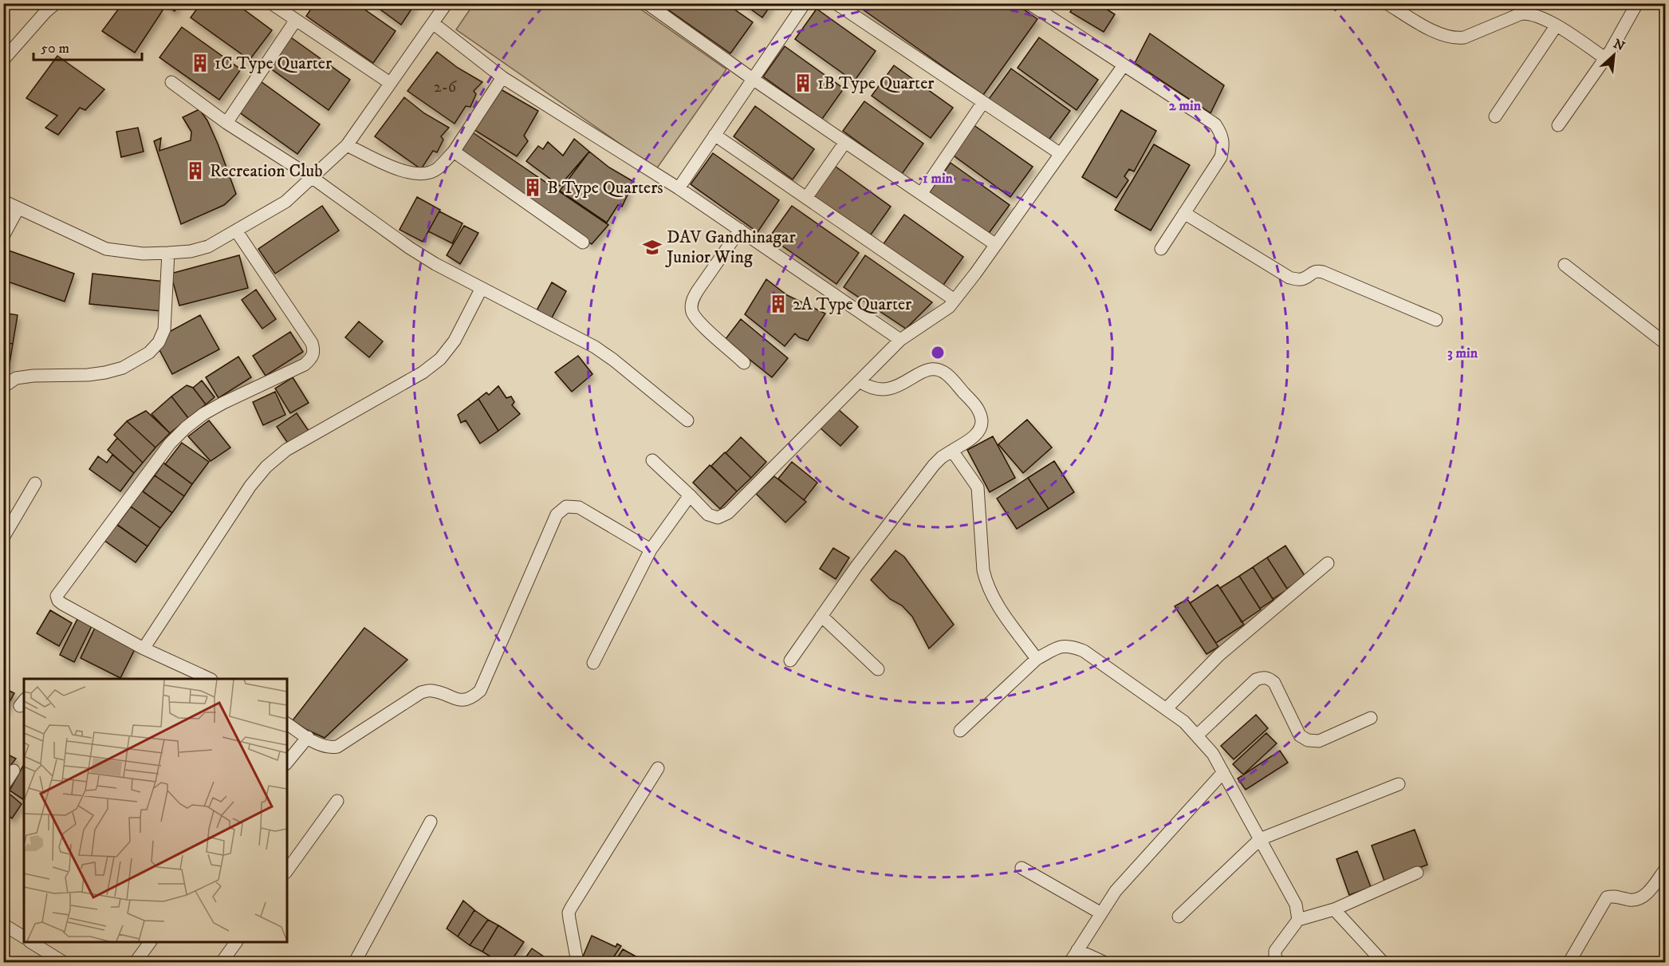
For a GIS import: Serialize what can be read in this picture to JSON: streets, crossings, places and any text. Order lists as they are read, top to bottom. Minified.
{"places":{"building":["1C Type Quarter","1B Type Quarter","Recreation Club","B Type Quarters","2A Type Quarter"],"school or university":["DAV Gandhinagar Junior Wing"]},"house_numbers":["2-6"],"scale_bar":"50 m","north":"top right","rings":["2 min","1 min","3 min"]}
